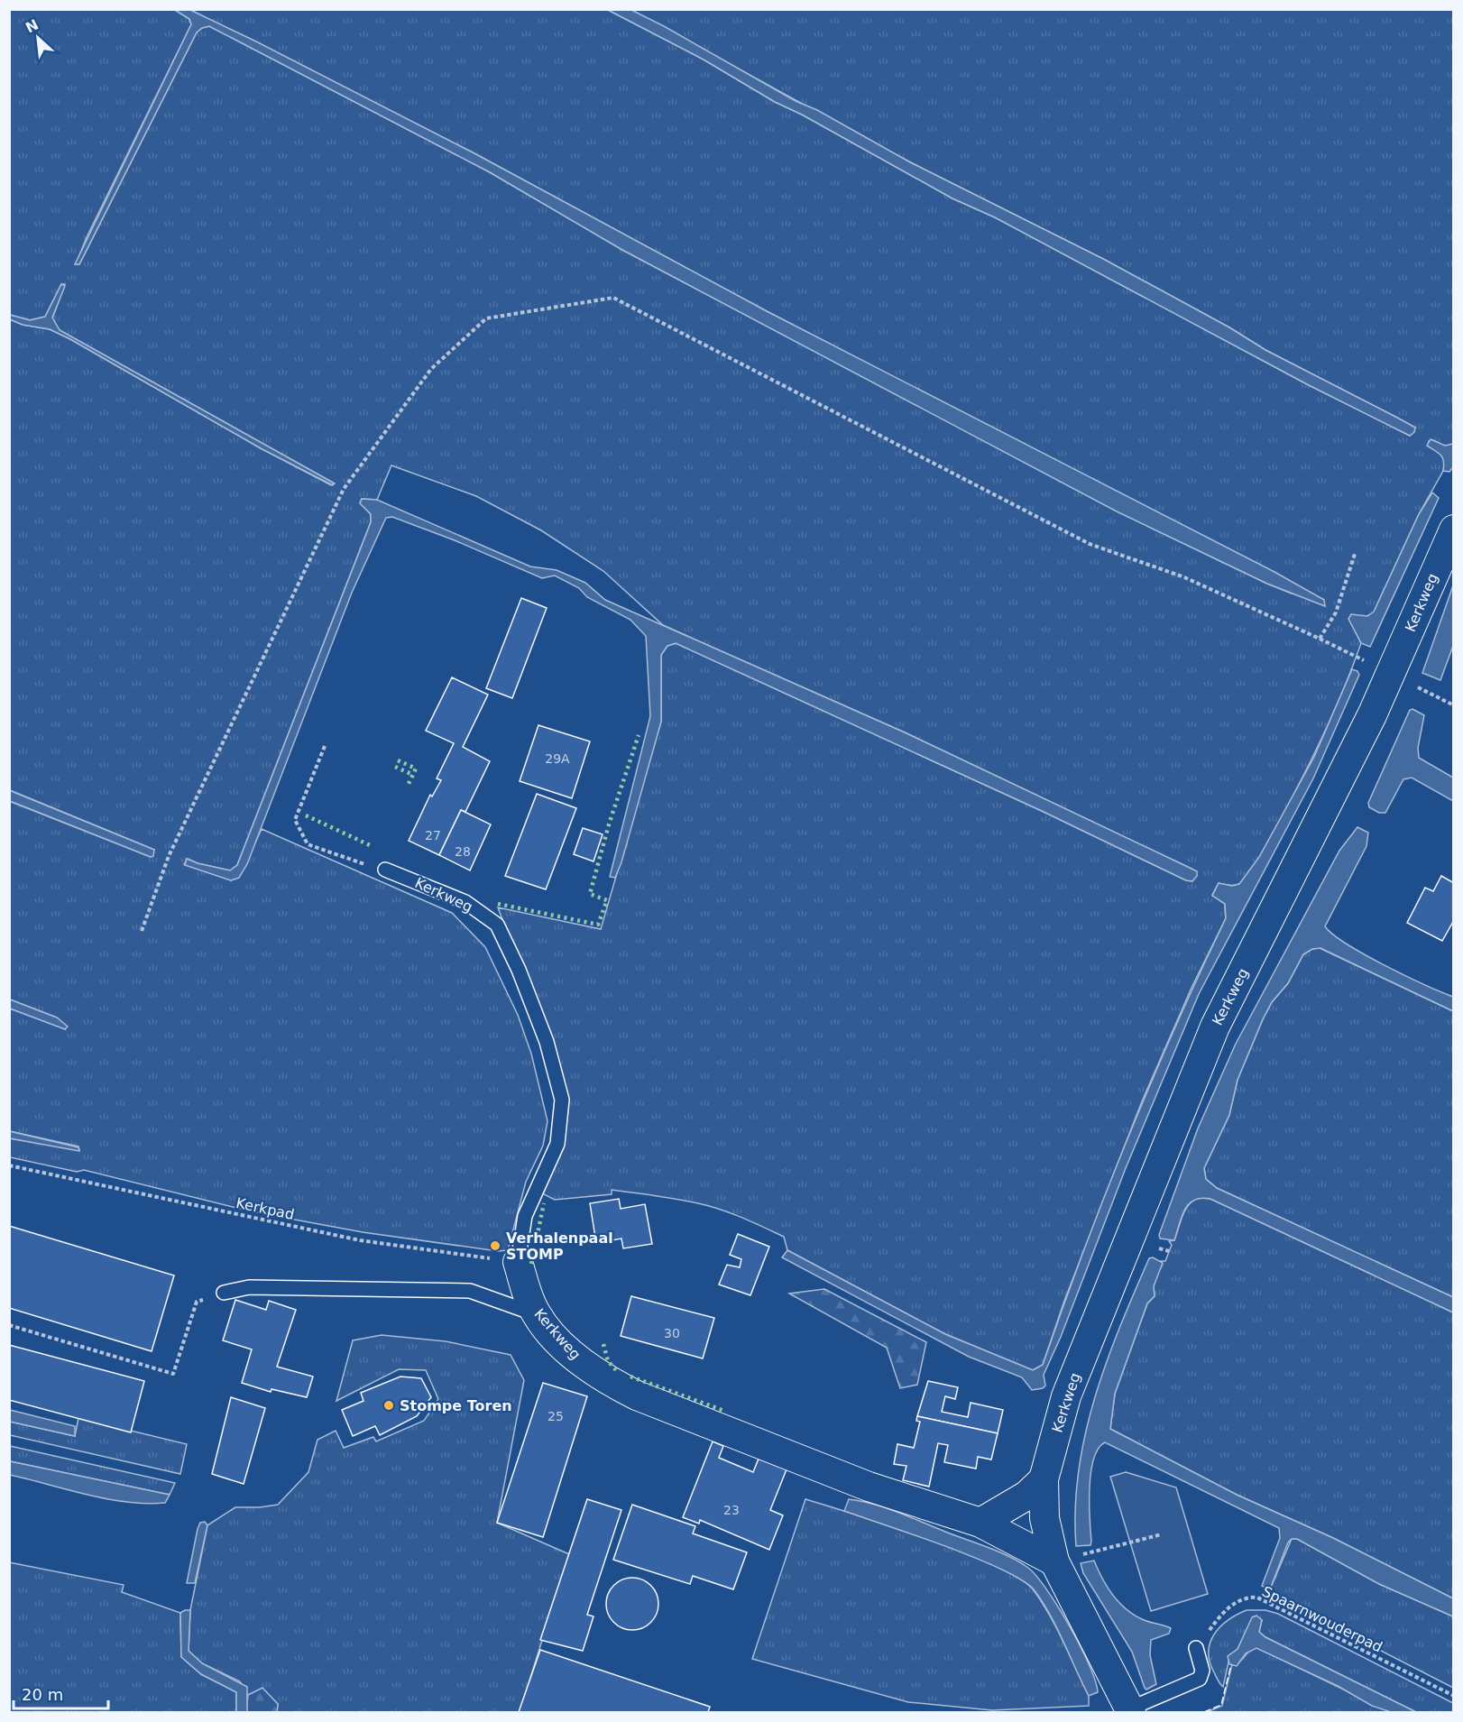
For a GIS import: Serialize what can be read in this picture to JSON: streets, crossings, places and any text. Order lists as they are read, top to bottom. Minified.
{"streets":{"street":["Kerkweg"],"path":["Kerkpad","Spaarnwouderpad"]},"crossings":[["Kerkweg","Kerkpad"]],"places":["Verhalenpaal STOMP","Stompe Toren"],"house_numbers":["29A","27","28","30","25","23"],"scale_bar":"20 m","north":"top left"}
